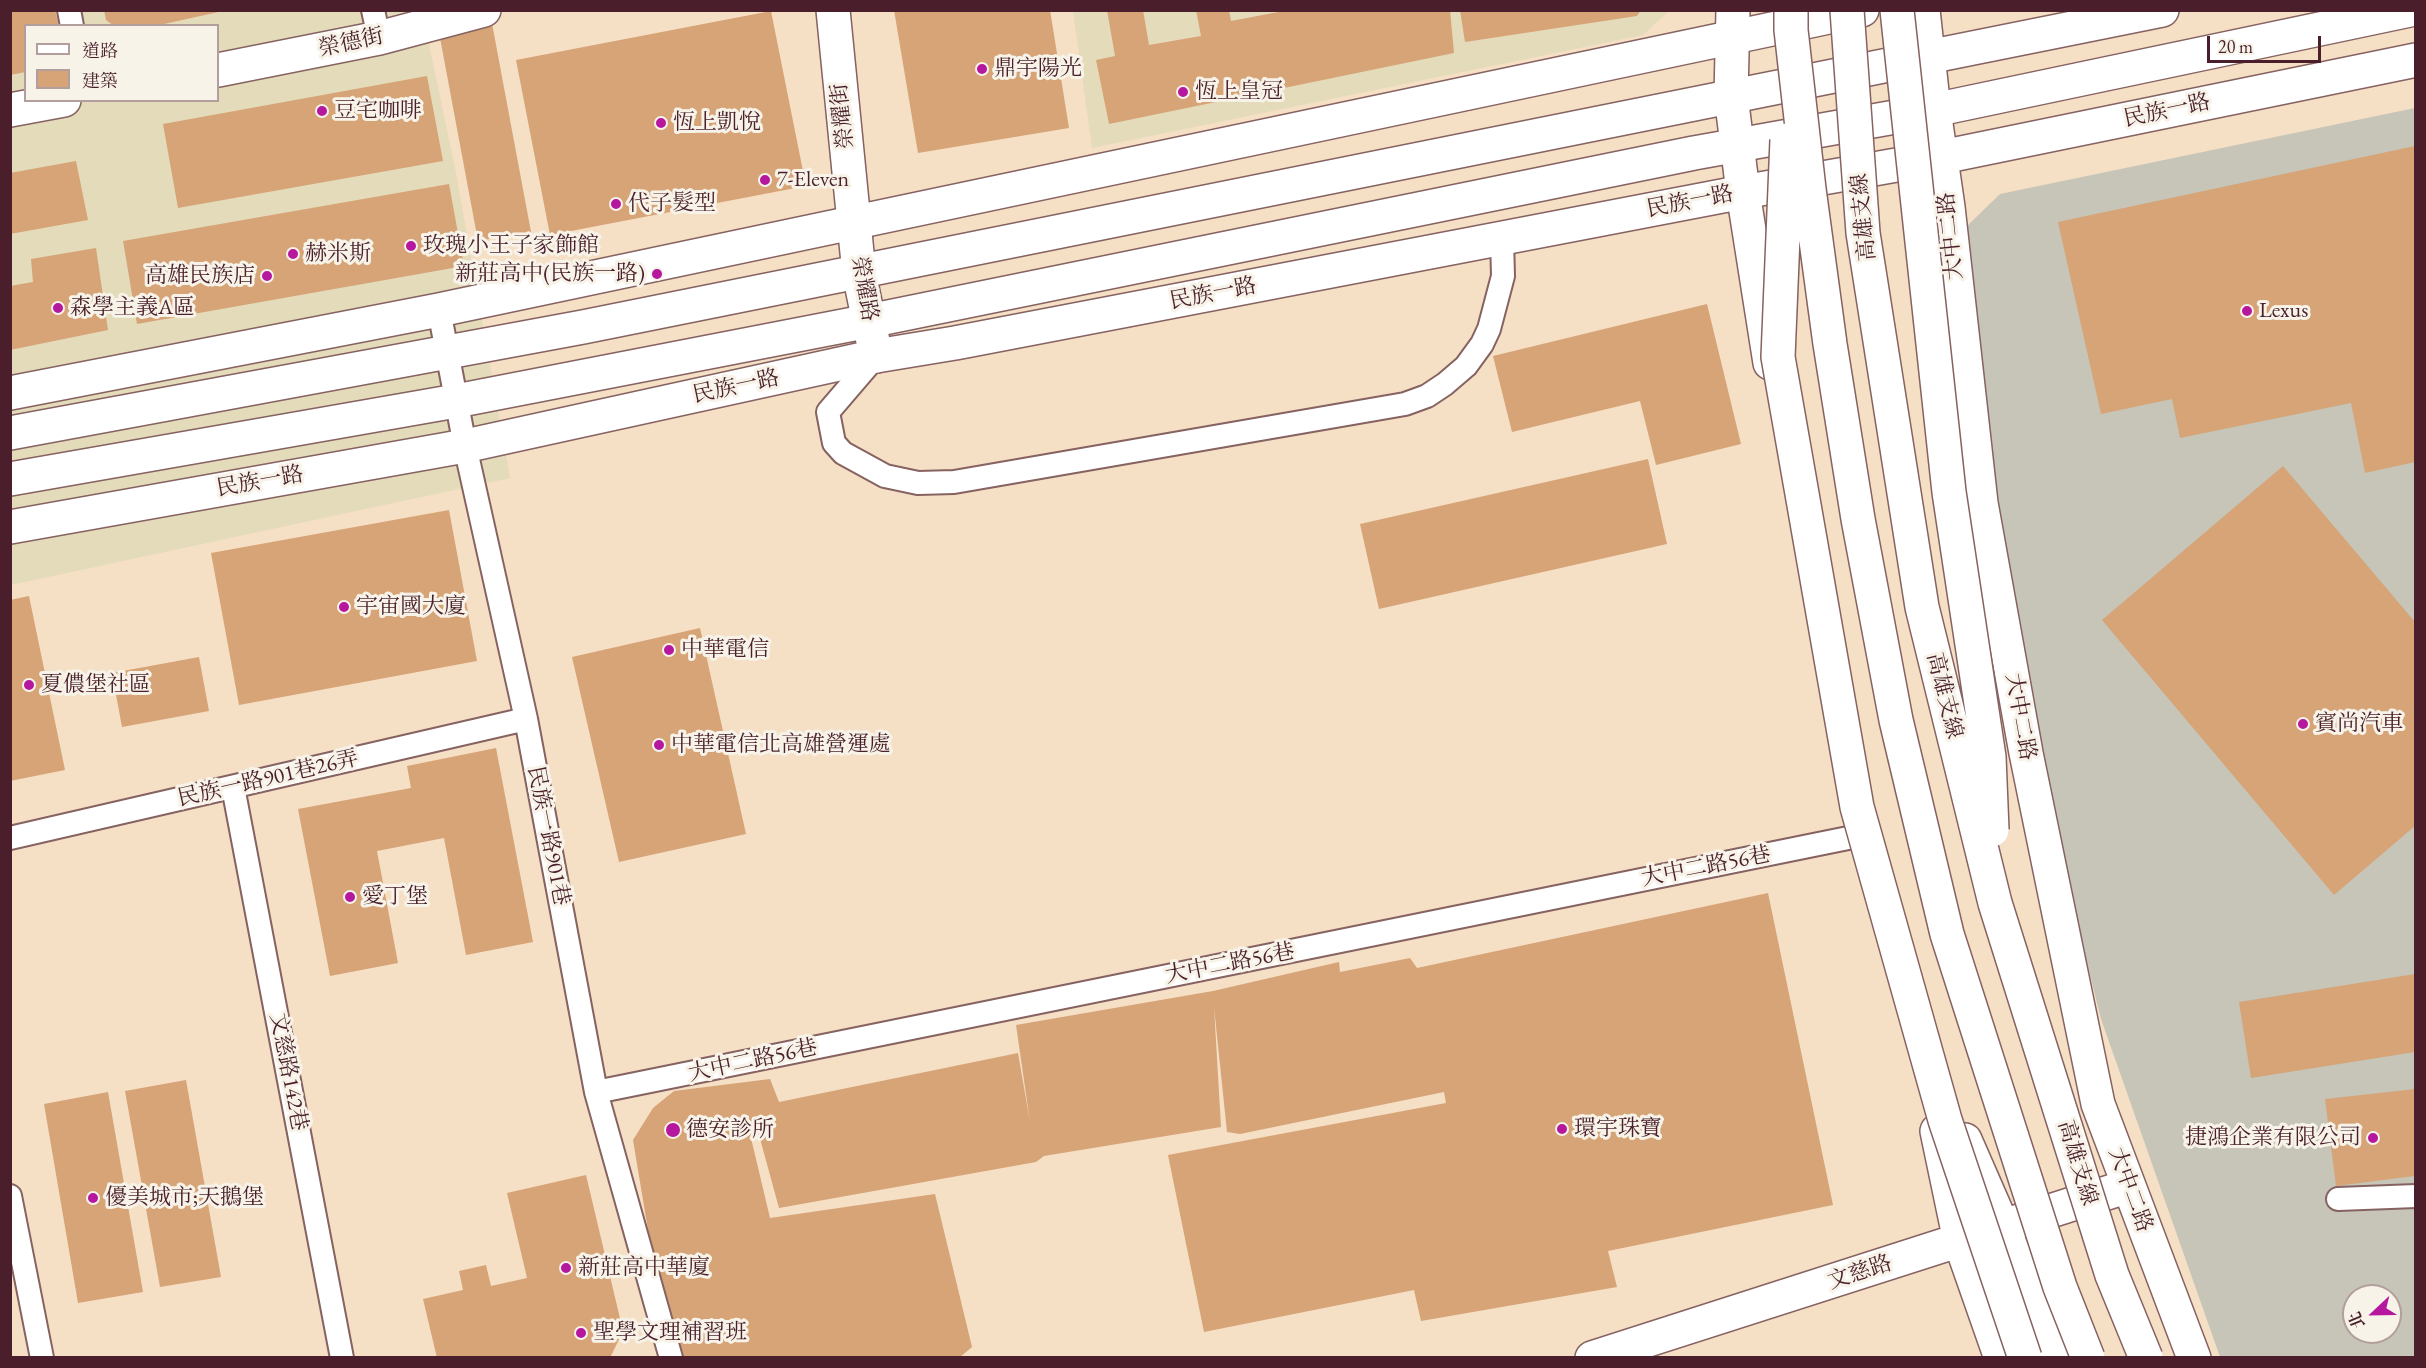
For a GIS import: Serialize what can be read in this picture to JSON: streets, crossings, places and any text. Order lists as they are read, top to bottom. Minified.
{"streets":{"main road":["榮德街","民族一路","榮耀街","高雄支線","大中二路","榮耀路","文慈路"],"lane":["民族一路901巷26弄","民族一路901巷","大中二路56巷","文慈路142巷"]},"crossings":[["民族一路","大中二路"],["民族一路","榮耀路"],["民族一路","民族一路901巷"],["榮耀街","榮耀路"],["大中二路","文慈路"],["民族一路901巷26弄","民族一路901巷"],["民族一路901巷26弄","文慈路142巷"],["民族一路901巷","大中二路56巷"]],"places":["鼎宇陽光","恆上皇冠","豆宅咖啡","恆上凱悅","7-Eleven","代子髮型","玫瑰小王子家飾館","赫米斯","新莊高中(民族一路)","高雄民族店","森學主義A區","Lexus","宇宙國大廈","中華電信","夏儂堡社區","賓尚汽車","中華電信北高雄營運處","愛丁堡","環宇珠寶","德安診所","捷鴻企業有限公司","優美城市;天鵝堡","新莊高中華廈","聖學文理補習班"],"legend":["道路","建築"],"scale_bar":"20 m","north":"left"}
